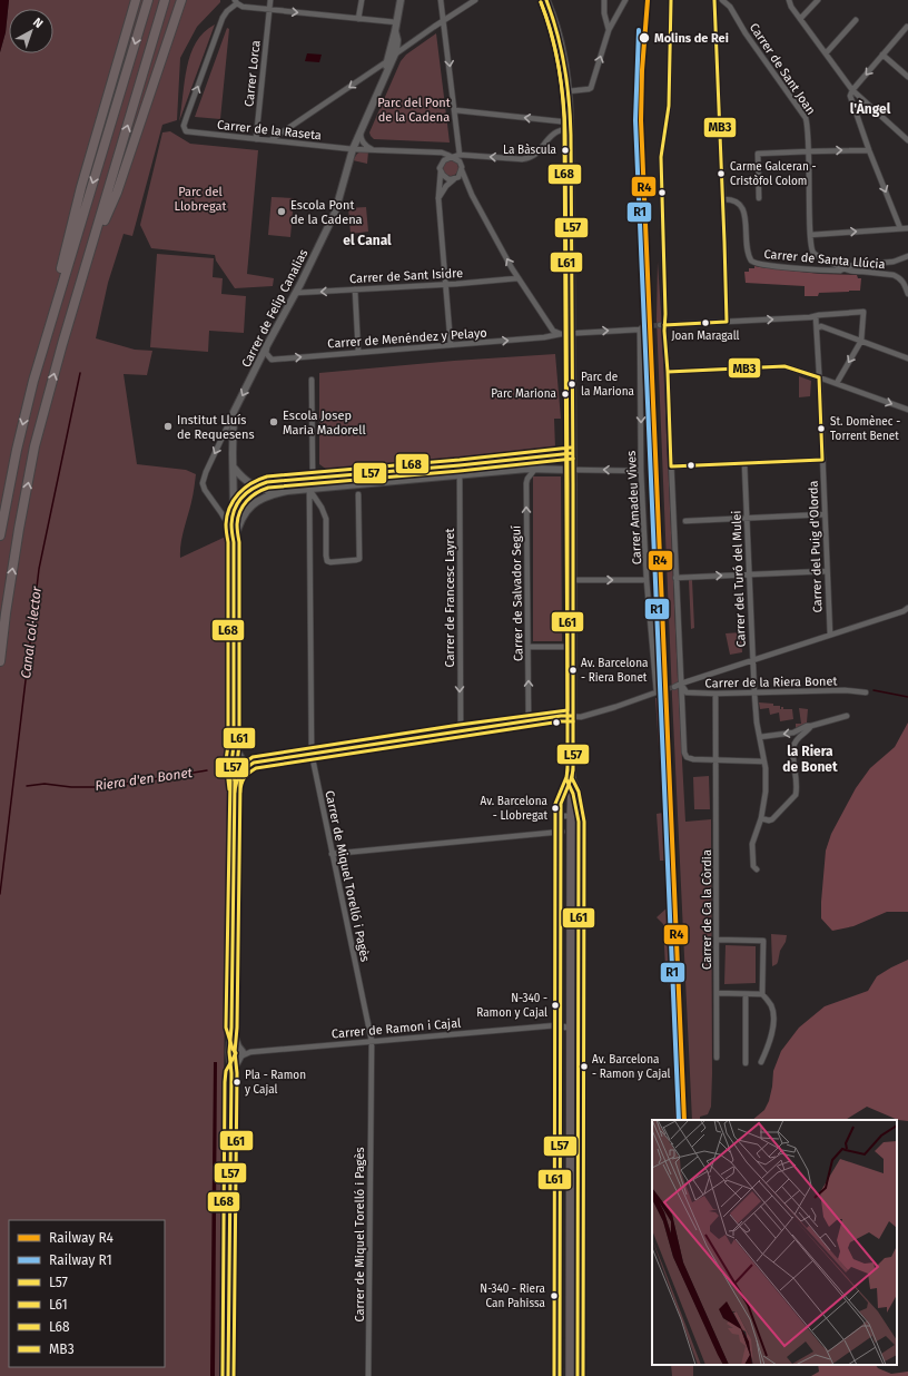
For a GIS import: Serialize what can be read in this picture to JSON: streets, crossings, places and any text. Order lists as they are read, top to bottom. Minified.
{"streets":{"main road":["Carrer de Felip Canalias"],"street":["Carrer de Sant Joan","Carrer Lorca","Carrer de la Raseta","Carrer de Santa Llúcia","Carrer de Sant Isidre","Carrer de Menéndez y Pelayo","Carrer Amadeu Vives","Carrer del Puig d'Olorda","Carrer del Turó del Mulei","Carrer de Salvador Seguí","Carrer de Francesc Layret","Carrer de la Riera Bonet","Carrer de Miquel Torelló i Pagès","Carrer de Ca la Còrdia","Carrer de Ramon i Cajal"]},"crossings":[["Carrer de Sant Joan","Carrer de Santa Llúcia"],["Carrer Lorca","Carrer de la Raseta"],["Carrer de la Raseta","Carrer de Felip Canalias"],["Carrer de Sant Isidre","Carrer de Felip Canalias"],["Carrer de Felip Canalias","Carrer de Menéndez y Pelayo"],["Carrer de Menéndez y Pelayo","Carrer Amadeu Vives"],["Carrer del Puig d'Olorda","Carrer de la Riera Bonet"],["Carrer del Turó del Mulei","Carrer de la Riera Bonet"],["Carrer de la Riera Bonet","Carrer de Ca la Còrdia"],["Carrer de Miquel Torelló i Pagès","Carrer de Ramon i Cajal"]],"one_way":["Carrer de Menéndez y Pelayo","Carrer de Salvador Seguí","Carrer de Francesc Layret"],"districts":["l'Àngel","el Canal","la Riera de Bonet"],"water":["Canal col·lector","Riera d'en Bonet"],"parks":["Parc del Pont de la Cadena","Parc del Llobregat"],"places":["Molins de Rei","La Bàscula","Carme Galceran - Cristòfol Colom","Escola Pont de la Cadena","Joan Maragall","Parc de la Mariona","Parc Mariona","Escola Josep Maria Madorell","Institut Lluís de Requesens","St. Domènec - Torrent Benet","Av. Barcelona - Riera Bonet","Av. Barcelona - Llobregat","N-340 - Ramon y Cajal","Av. Barcelona - Ramon y Cajal","Pla - Ramon y Cajal","N-340 - Riera Can Pahissa"],"lines":["rail line R4","transit line L57","transit line MB3","transit line L61","transit line L68","rail line R1"],"legend":["Railway R4","Railway R1","L57","L61","L68","MB3"],"north":"top right"}
